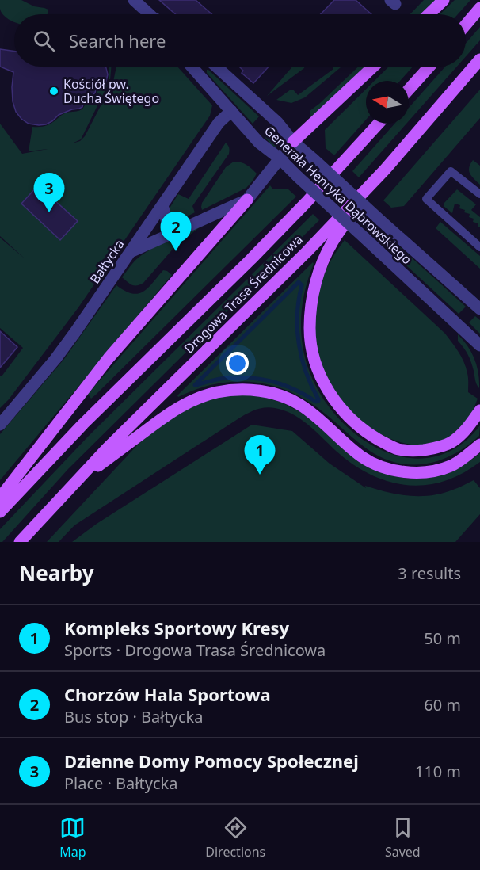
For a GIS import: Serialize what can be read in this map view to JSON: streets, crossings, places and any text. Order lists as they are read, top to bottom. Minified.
{"streets":{"main road":["Drogowa Trasa Średnicowa"],"street":["Generała Henryka Dąbrowskiego","Bałtycka"]},"crossings":[["Generała Henryka Dąbrowskiego","Bałtycka"]],"places":["Kościół pw. Ducha Świętego"],"north":"left","page":{"search":"Search here","pins":["3","2","1"],"heading":["Nearby","3 results"],"list":[{"mark":"1","name":"Kompleks Sportowy Kresy","note":"Sports · Drogowa Trasa Średnicowa","value":"50 m"},{"mark":"2","name":"Chorzów Hala Sportowa","note":"Bus stop · Bałtycka","value":"60 m"},{"mark":"3","name":"Dzienne Domy Pomocy Społecznej","note":"Place · Bałtycka","value":"110 m"}],"nav":["Map","Directions","Saved"]}}
